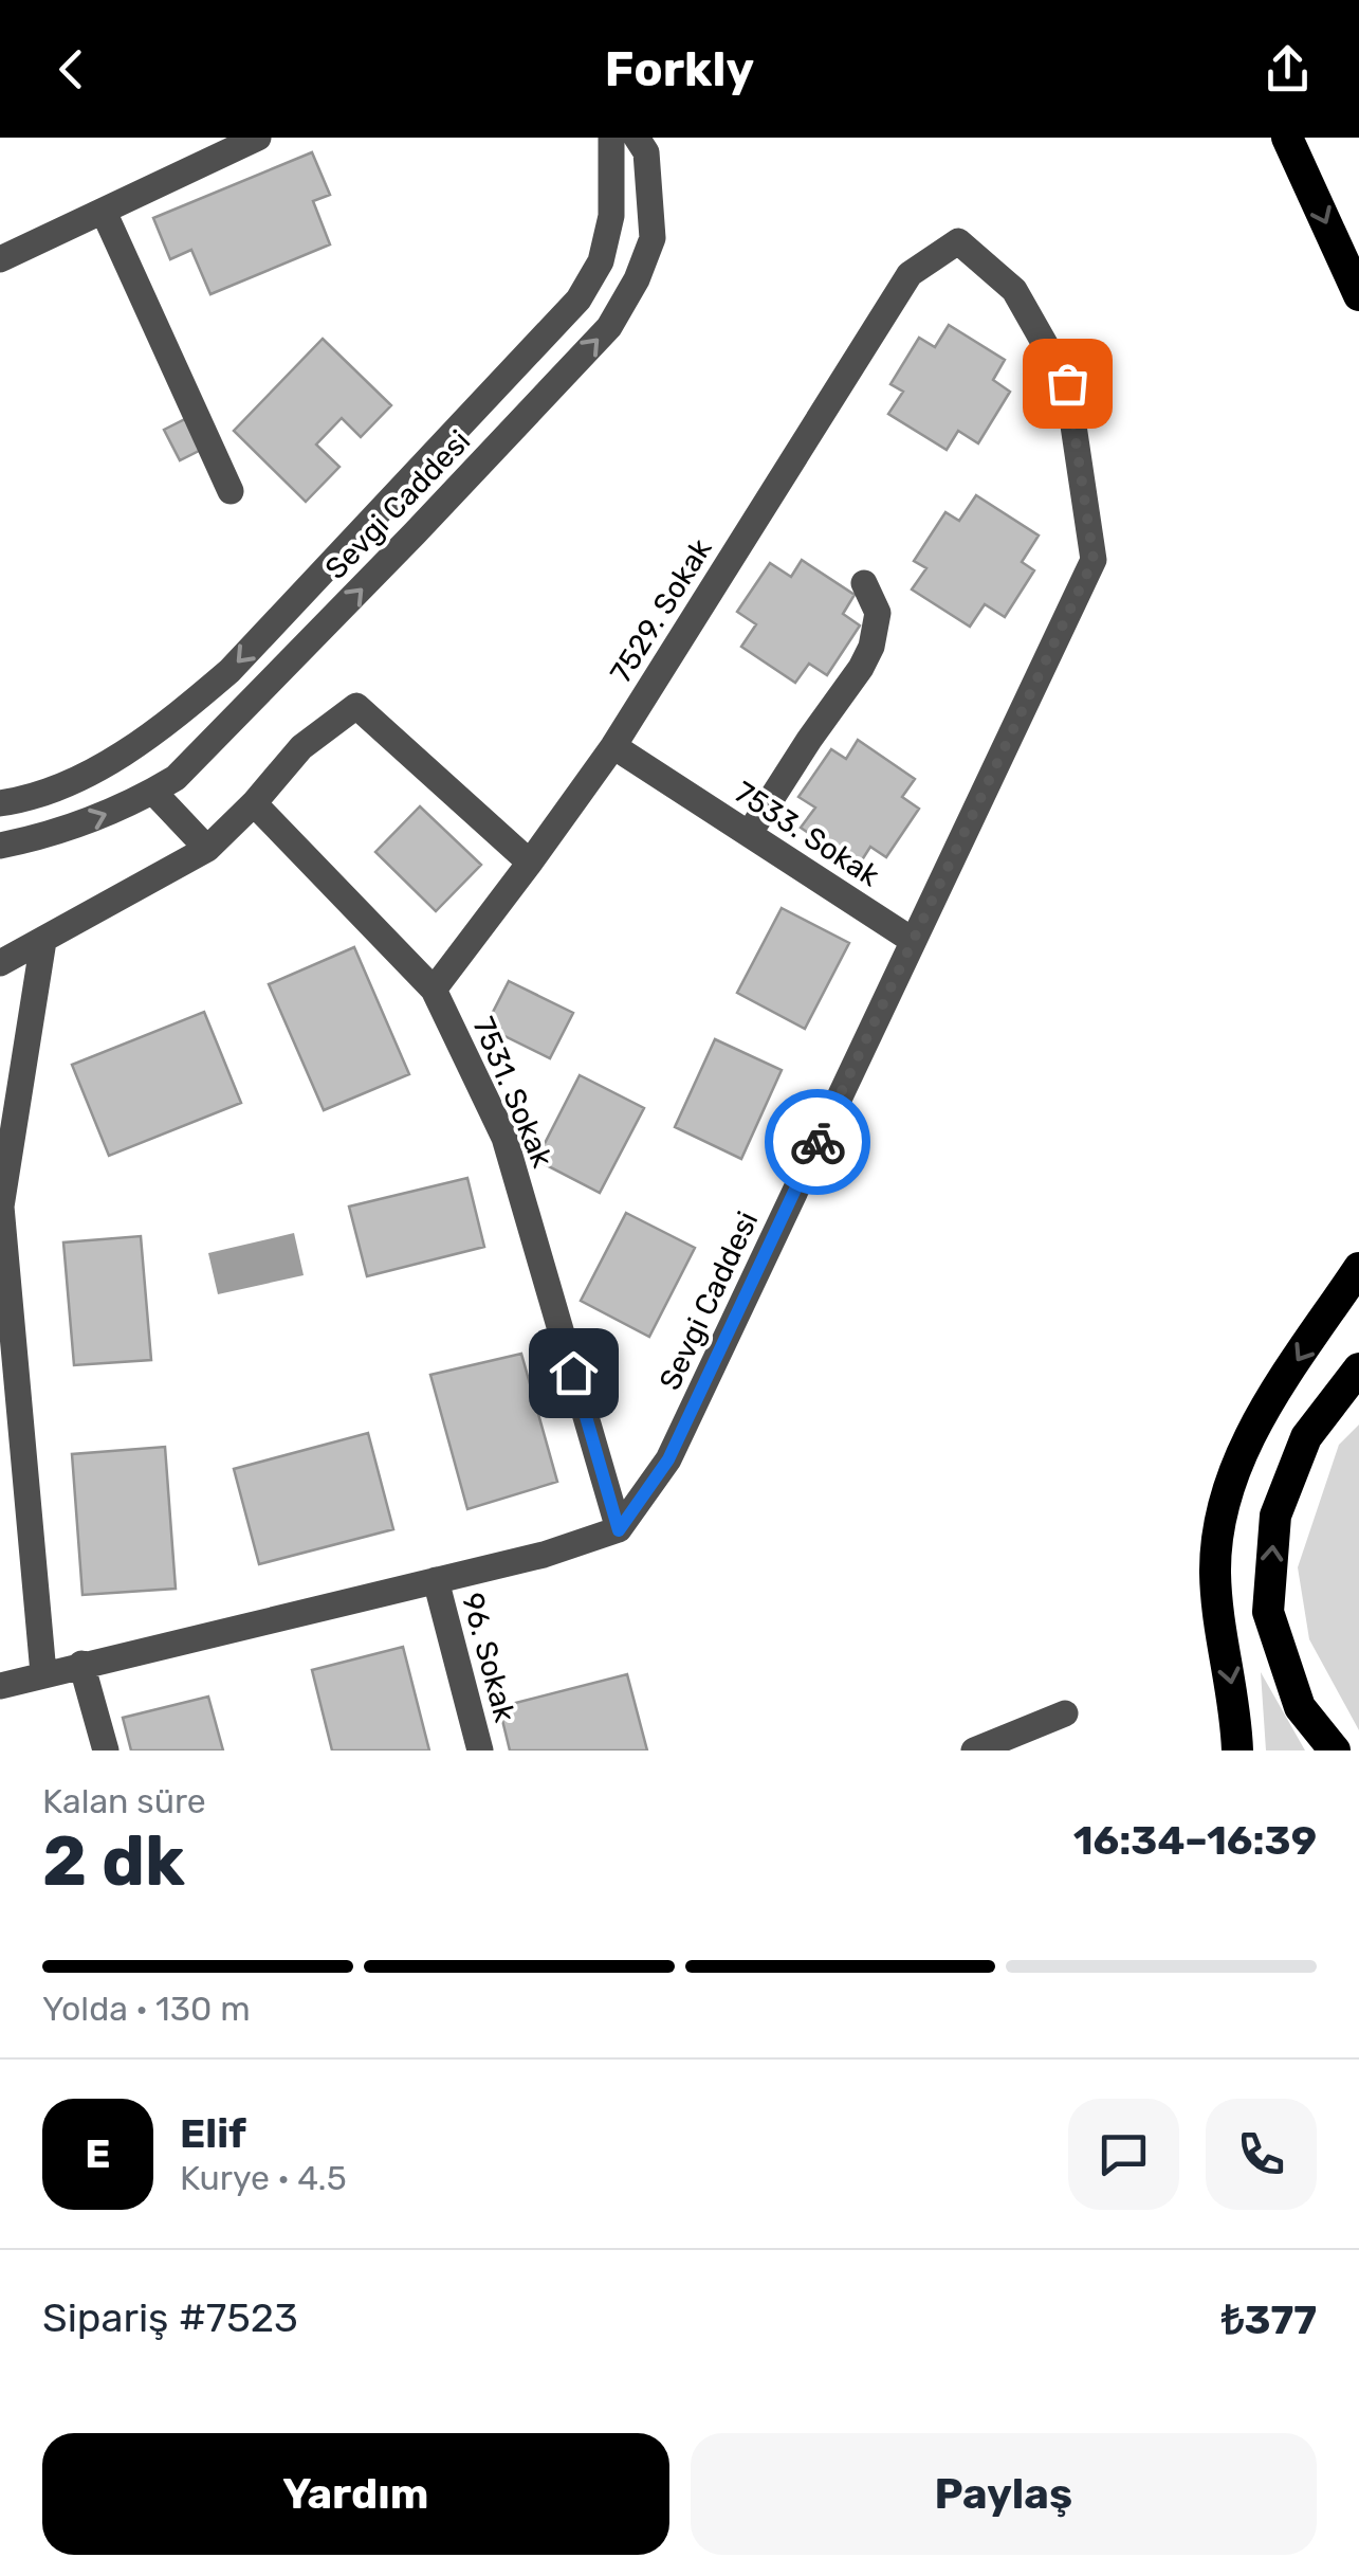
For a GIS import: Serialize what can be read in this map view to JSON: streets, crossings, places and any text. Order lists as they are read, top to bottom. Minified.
{"streets":{"street":["Sevgi Caddesi","7529. Sokak","7533. Sokak","7531. Sokak","96. Sokak"]},"crossings":[["Sevgi Caddesi","7529. Sokak"],["Sevgi Caddesi","7533. Sokak"],["Sevgi Caddesi","7531. Sokak"],["7529. Sokak","7533. Sokak"],["7529. Sokak","7531. Sokak"]],"page":{"header":"Forkly","heading":["2 dk","Kalan süre","16:34–16:39"],"panel":["Elif","Kurye · 4.5","Sipariş #7523","₺377"],"bar":"Yolda · 130 m","round":"E","buttons":["Yardım","Paylaş"]}}
